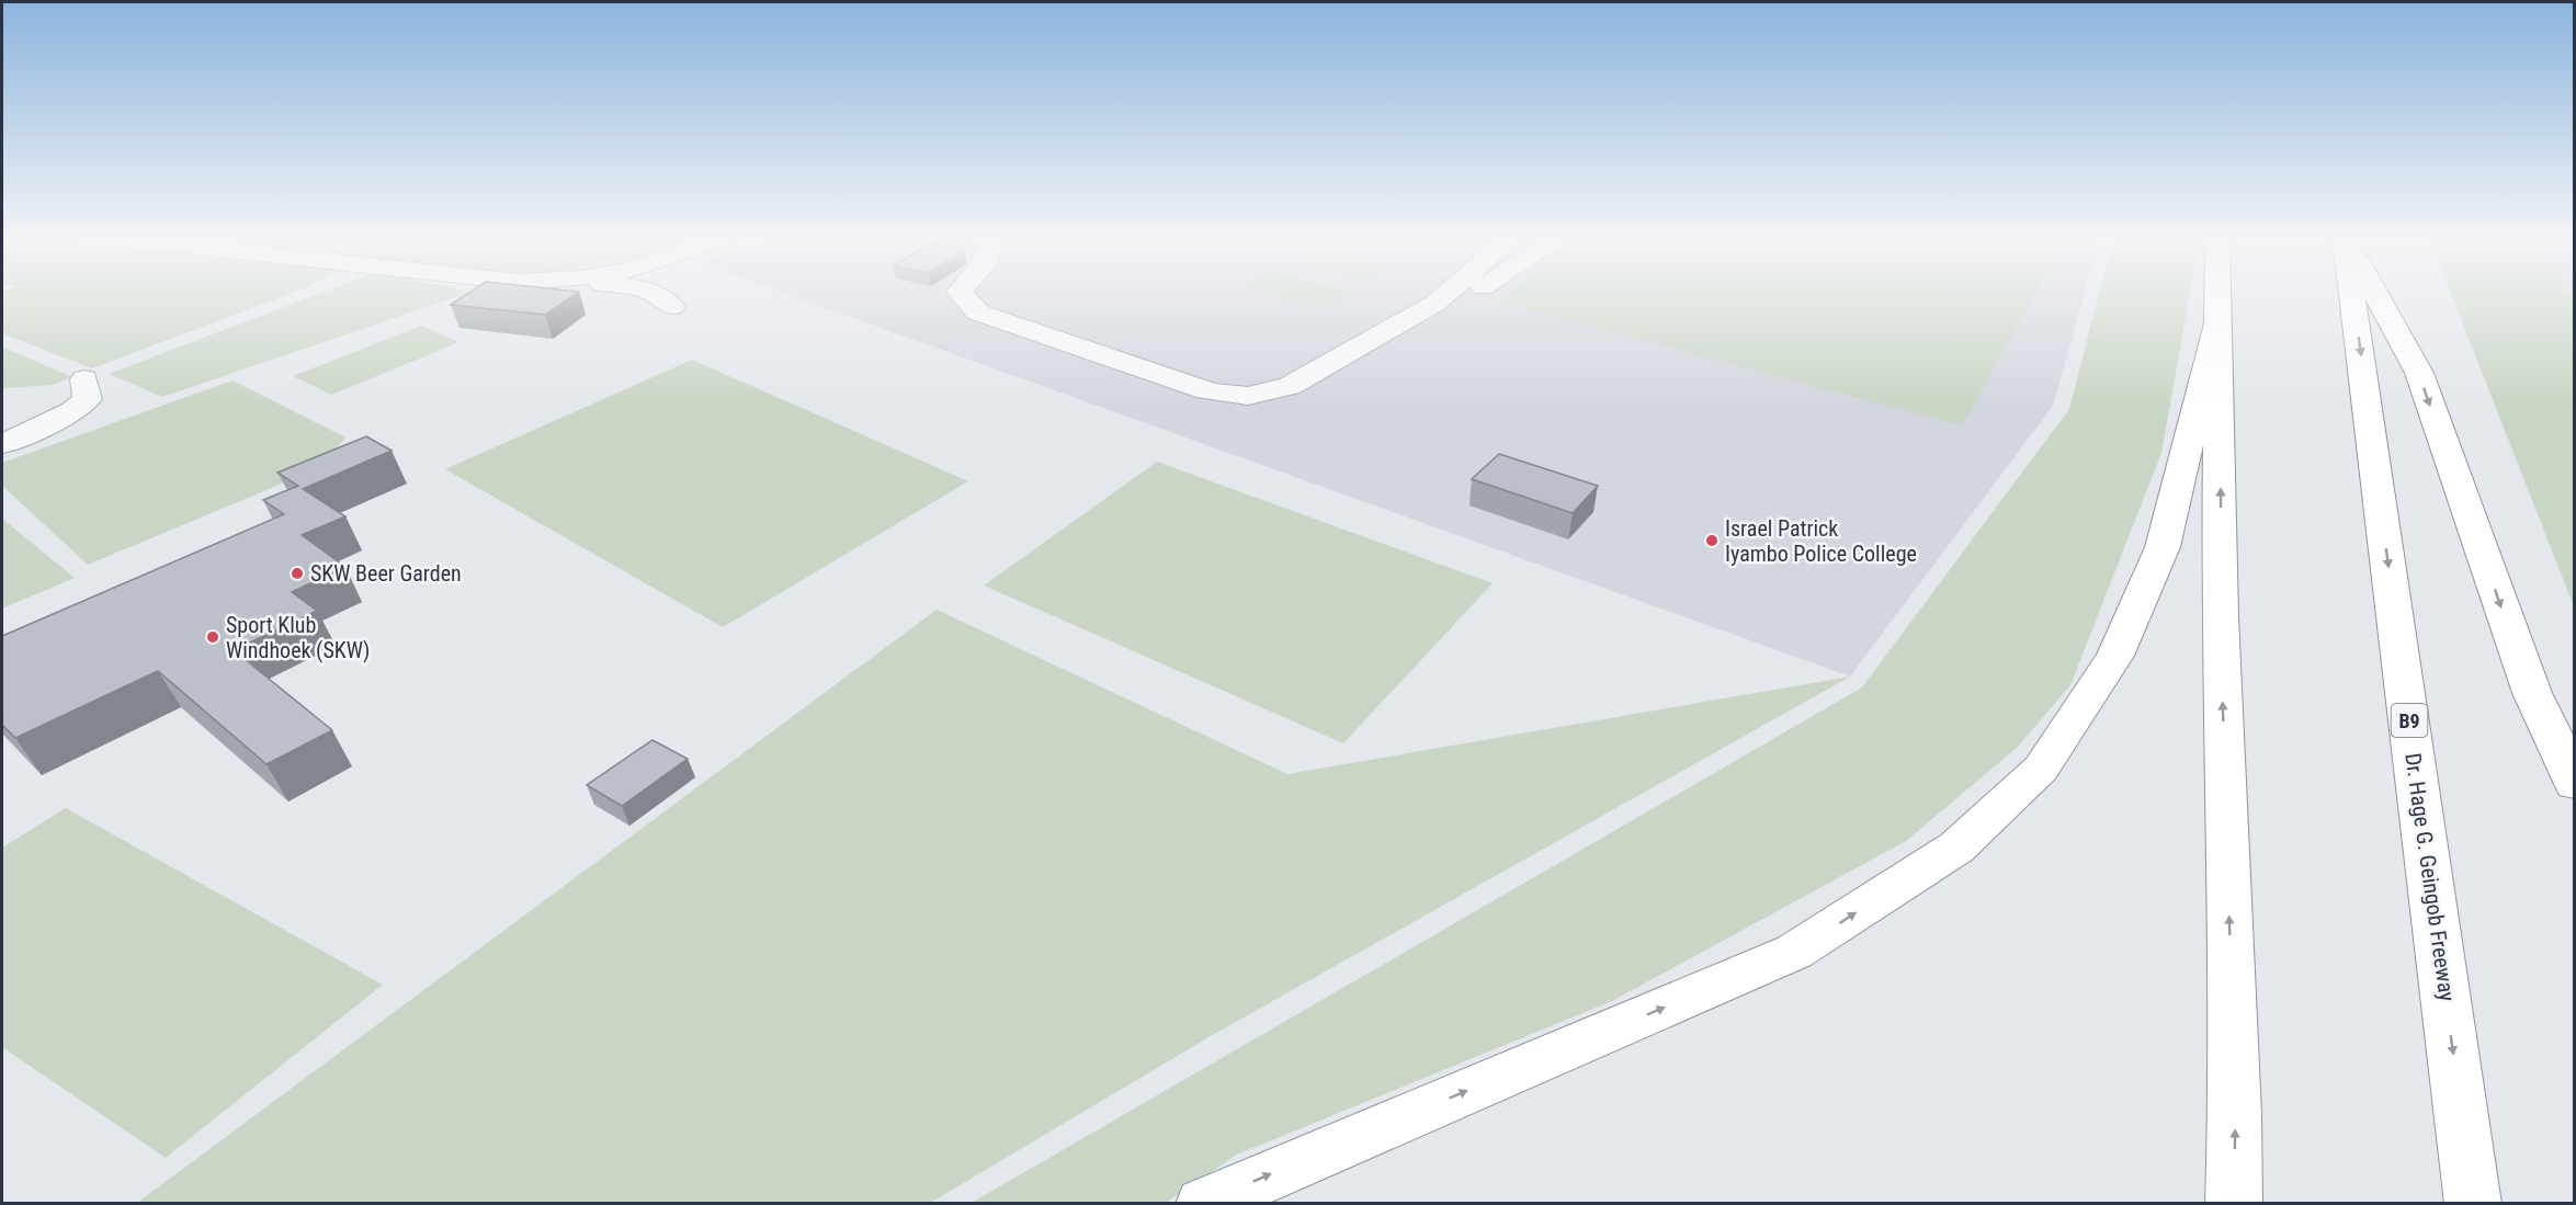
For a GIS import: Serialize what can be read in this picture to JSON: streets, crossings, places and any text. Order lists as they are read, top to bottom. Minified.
{"streets":{"highway":["B9","Dr. Hage G. Geingob Freeway"]},"places":["Israel Patrick Iyambo Police College","SKW Beer Garden","Sport Klub Windhoek (SKW)"]}
